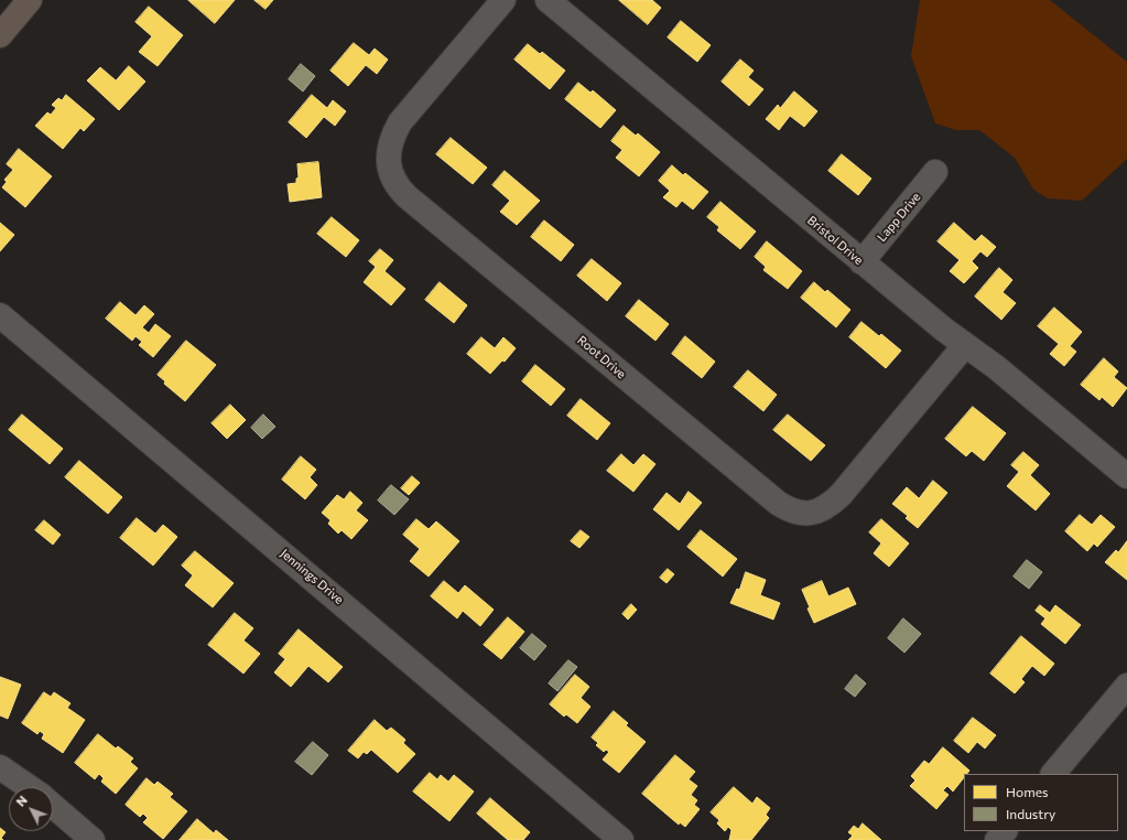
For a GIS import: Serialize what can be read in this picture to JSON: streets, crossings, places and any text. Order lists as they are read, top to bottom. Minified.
{"streets":{"street":["Lapp Drive","Bristol Drive","Root Drive","Jennings Drive"]},"crossings":[["Lapp Drive","Bristol Drive"],["Bristol Drive","Root Drive"]],"legend":["Homes","Industry"],"north":"top left"}
